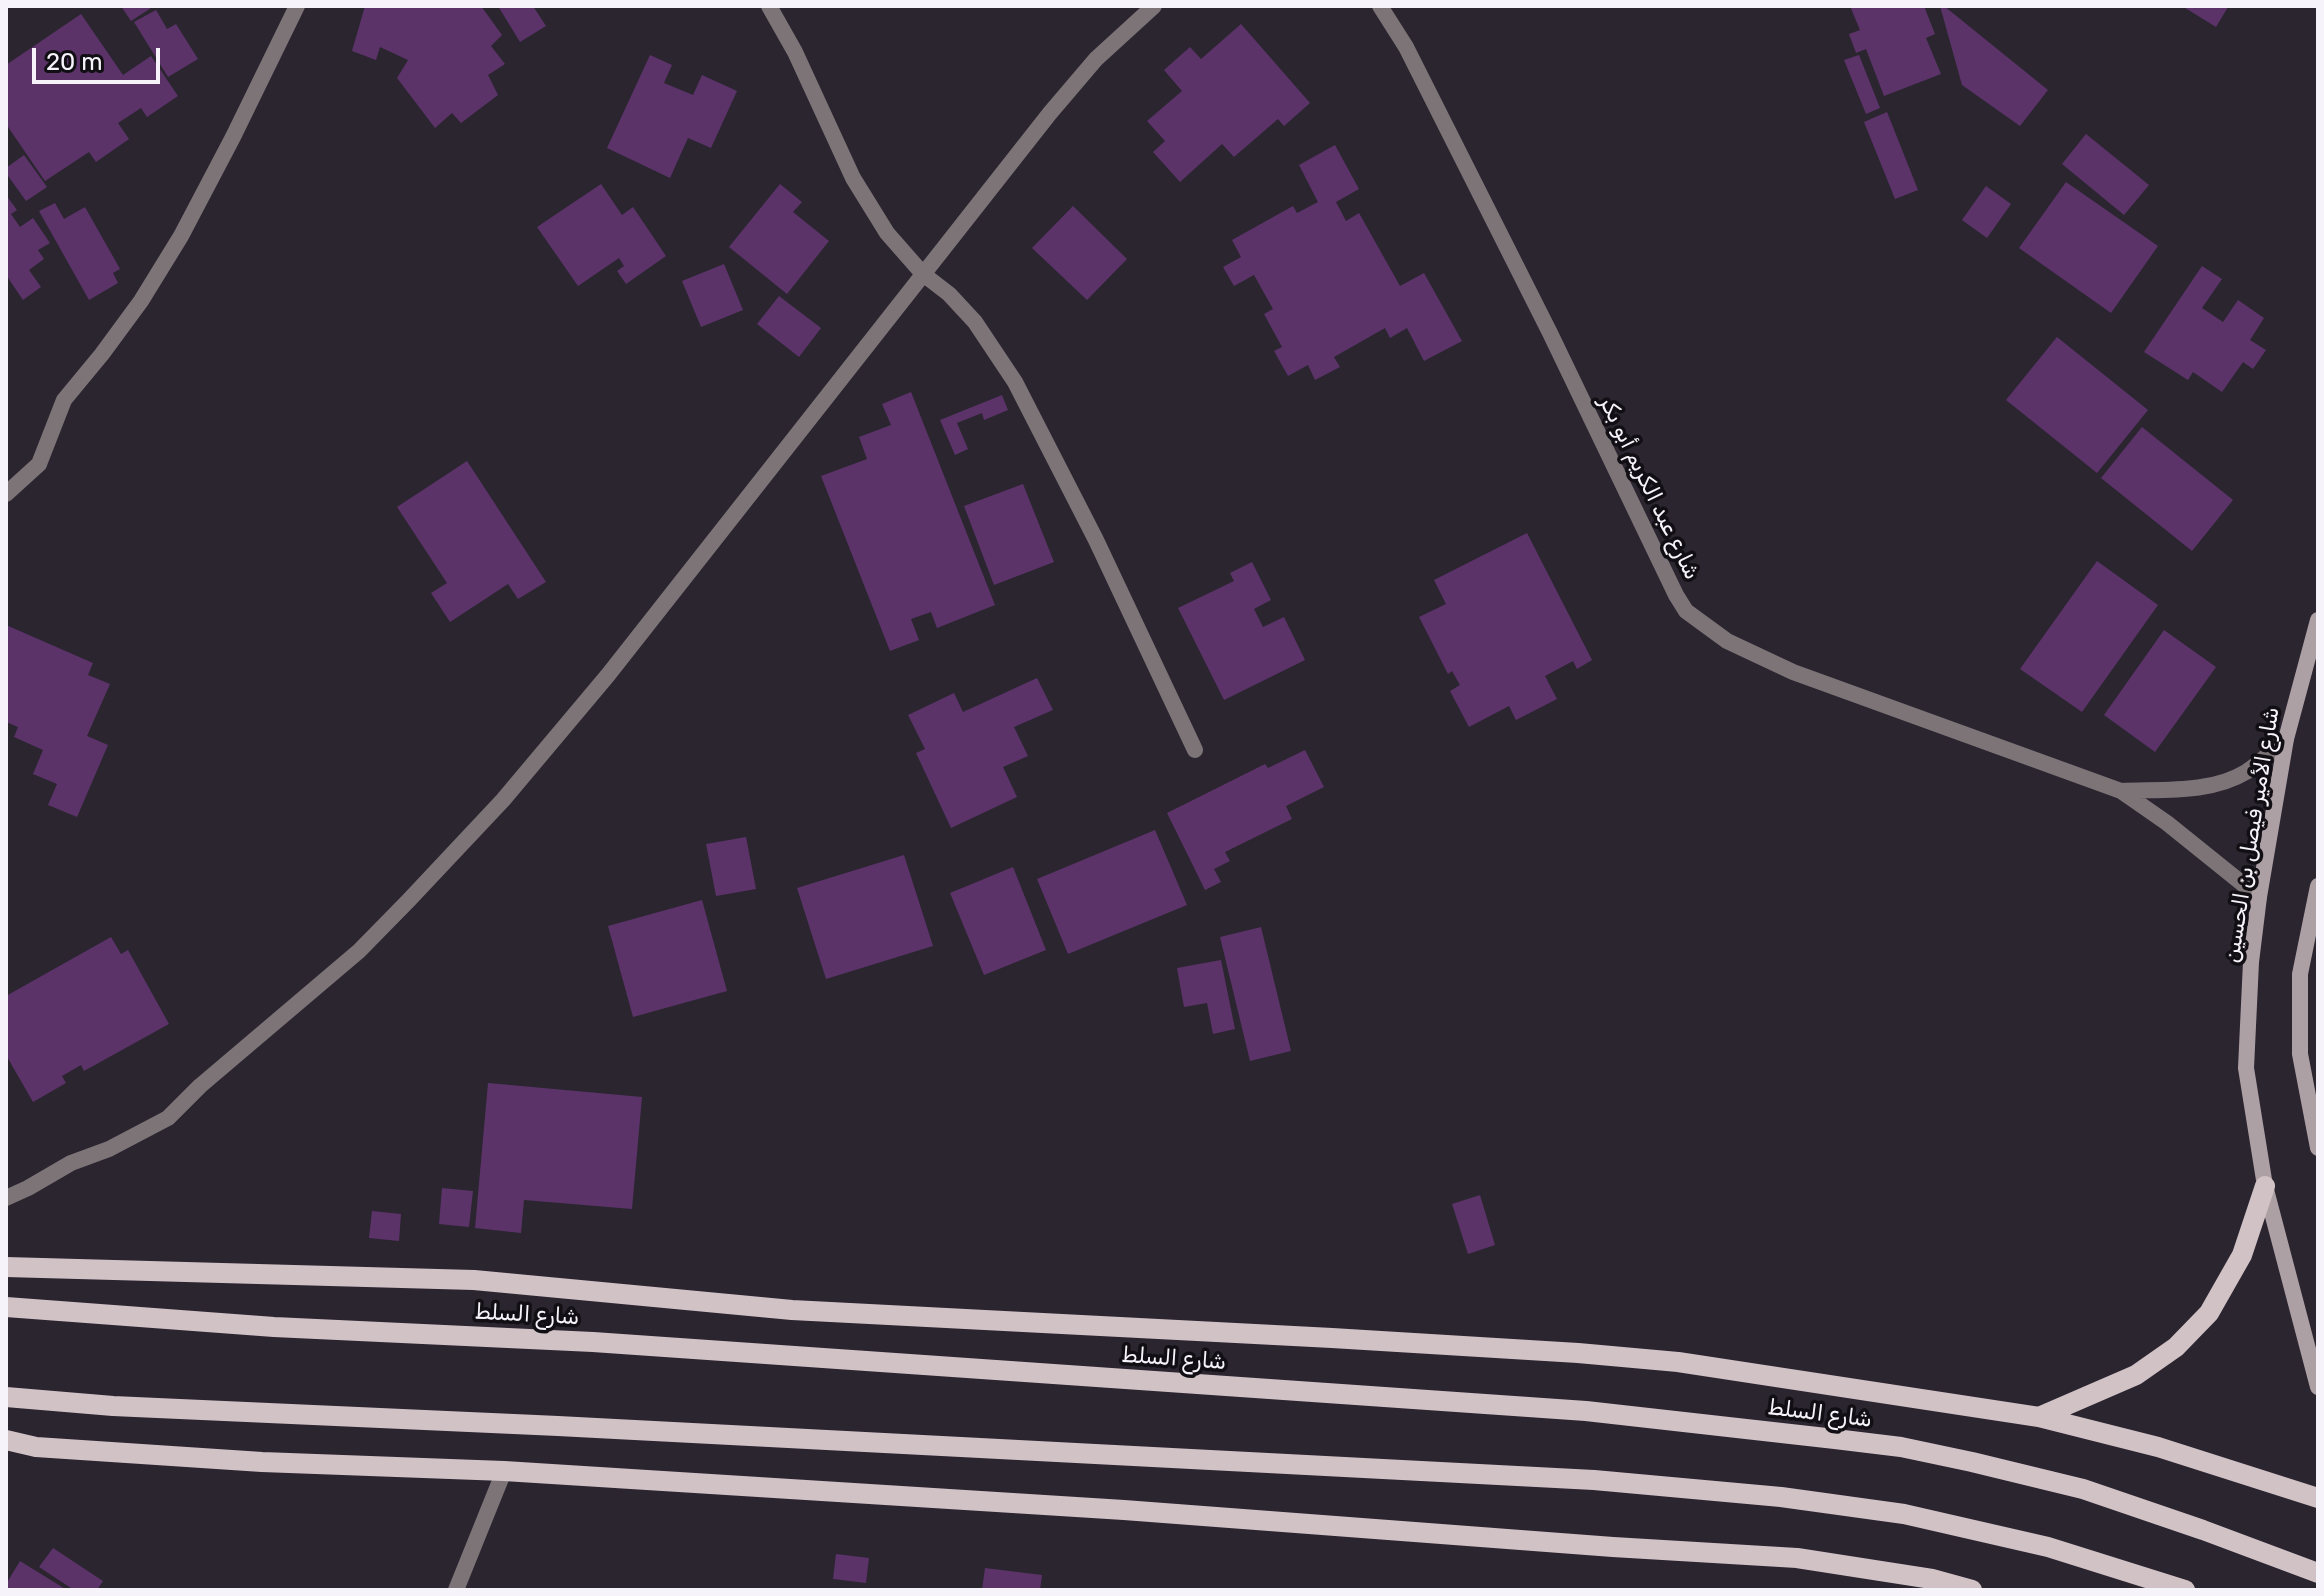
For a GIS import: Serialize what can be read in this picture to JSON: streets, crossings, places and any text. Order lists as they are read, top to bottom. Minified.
{"streets":{"main road":["شارع السلط"],"street":["شارع عبد الكريم أبو بكر","شارع الأمير فيصل بن الحسين"]},"crossings":[["شارع عبد الكريم أبو بكر","شارع الأمير فيصل بن الحسين"]],"scale_bar":"20 m"}
